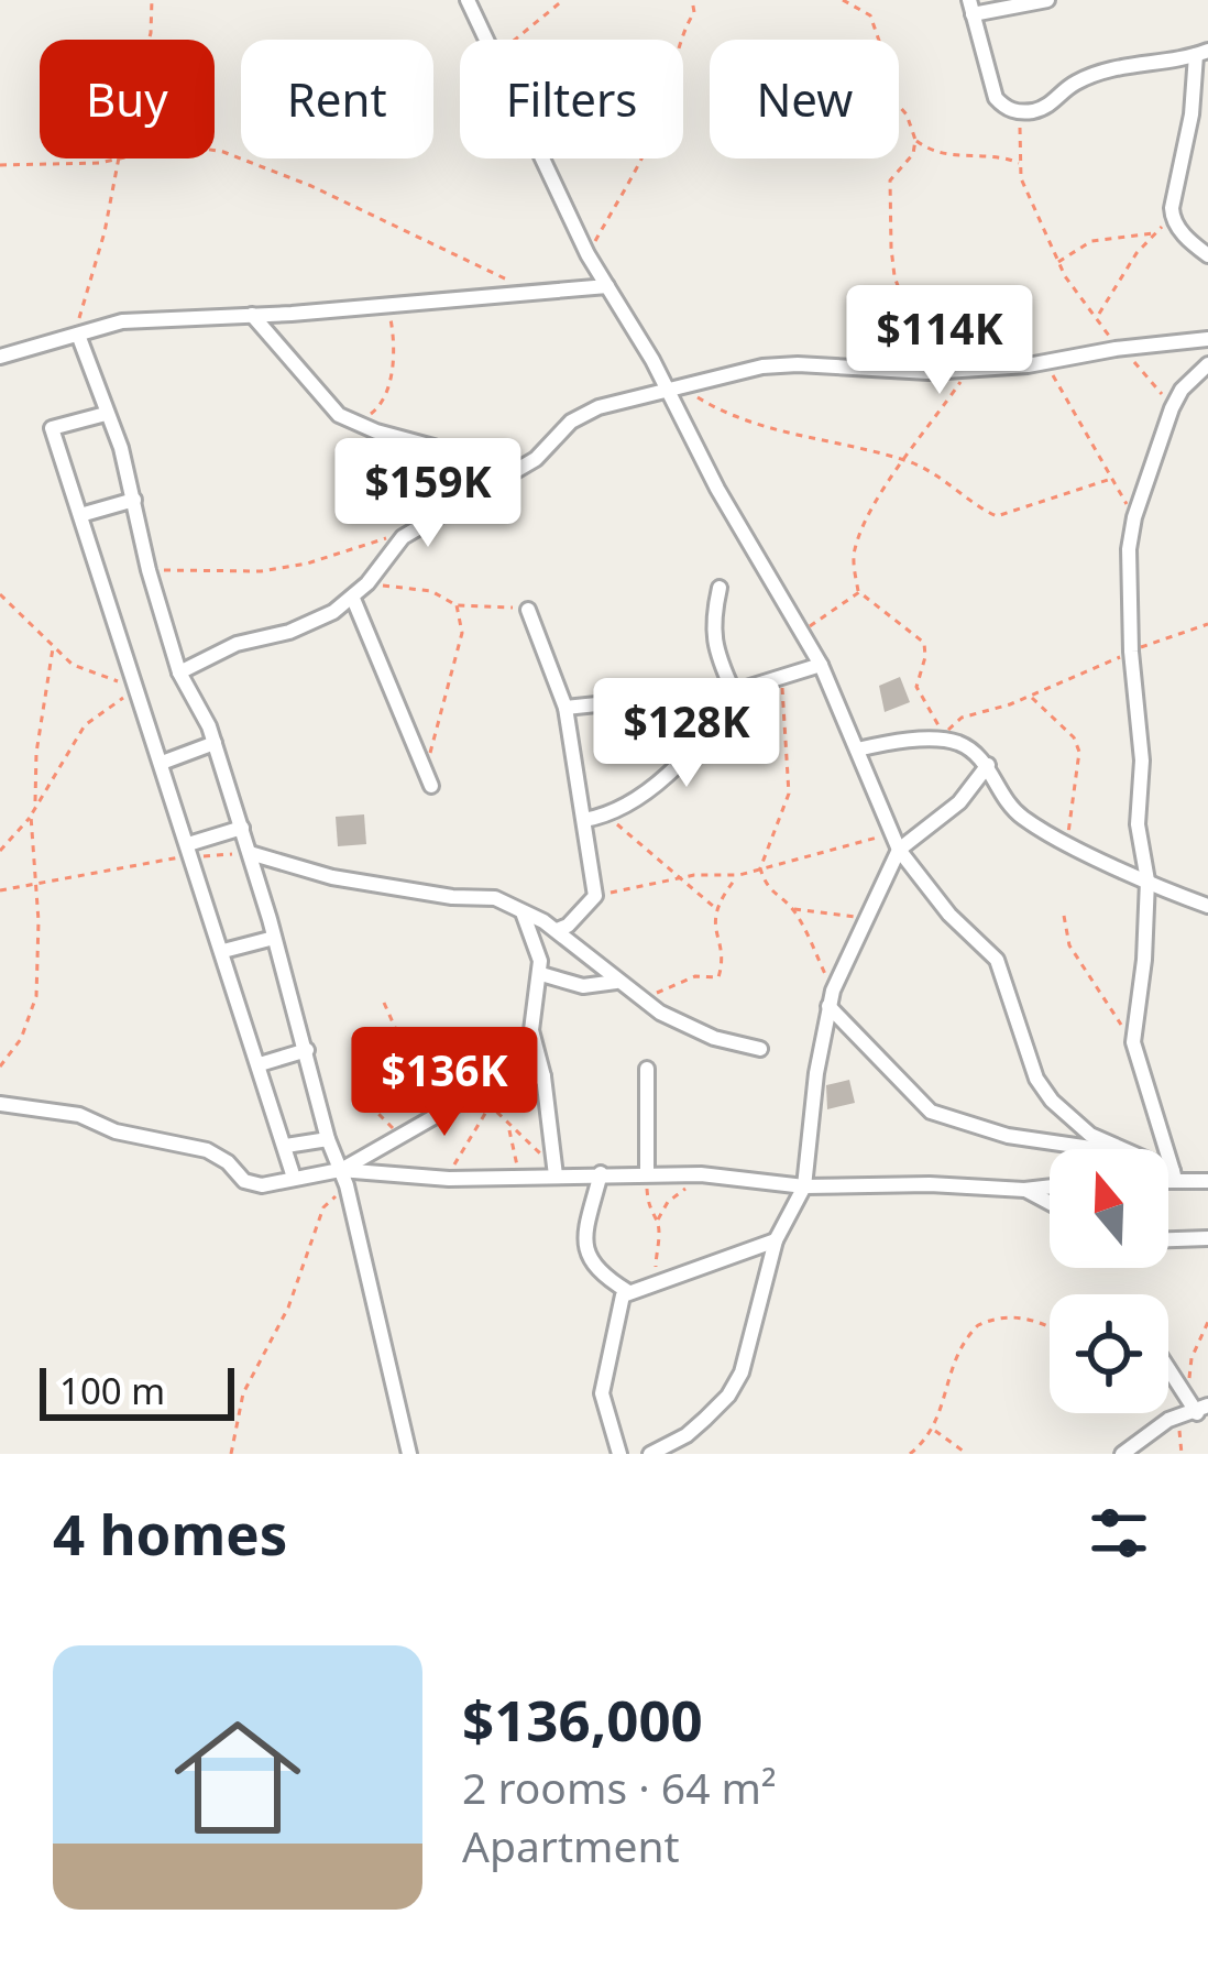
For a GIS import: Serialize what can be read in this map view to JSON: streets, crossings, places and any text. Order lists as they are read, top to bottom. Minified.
{"scale_bar":"100 m","north":"top","page":{"chip":["Buy","Rent","Filters","New"],"price":["$114K","$159K","$128K","$136K"],"scale":"100 m","heading":"4 homes","list":[{"name":"$136,000","note":"2 rooms · 64 m² · Apartment"}]}}
